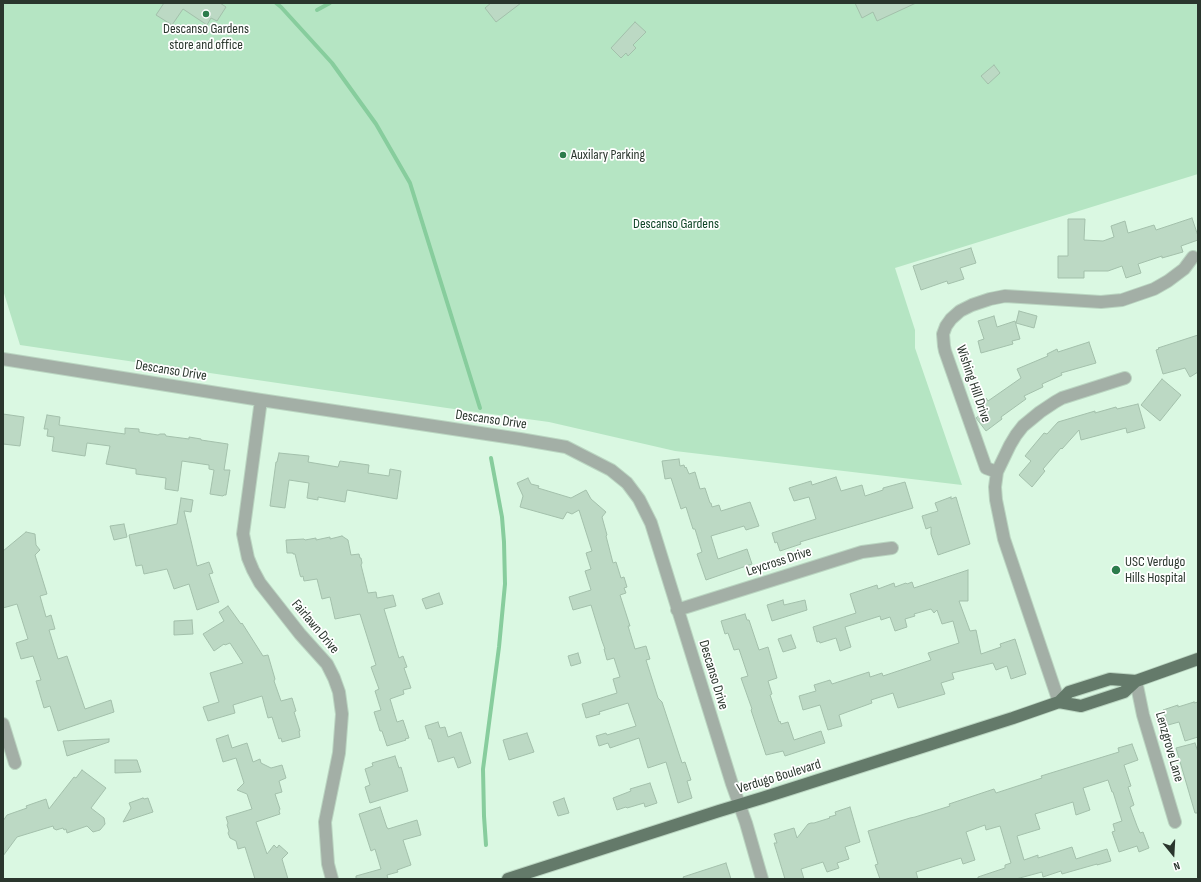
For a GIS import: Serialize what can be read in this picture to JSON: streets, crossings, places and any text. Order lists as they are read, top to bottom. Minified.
{"streets":{"main road":["Verdugo Boulevard"],"street":["Descanso Drive","Wishing Hill Drive","Leycross Drive","Fairlawn Drive","Lenzgrove Lane"]},"crossings":[["Descanso Drive","Leycross Drive"],["Descanso Drive","Fairlawn Drive"],["Descanso Drive","Verdugo Boulevard"],["Lenzgrove Lane","Verdugo Boulevard"]],"parks":["Descanso Gardens"],"places":["Descanso Gardens store and office","Auxilary Parking","USC Verdugo Hills Hospital"],"north":"bottom"}
